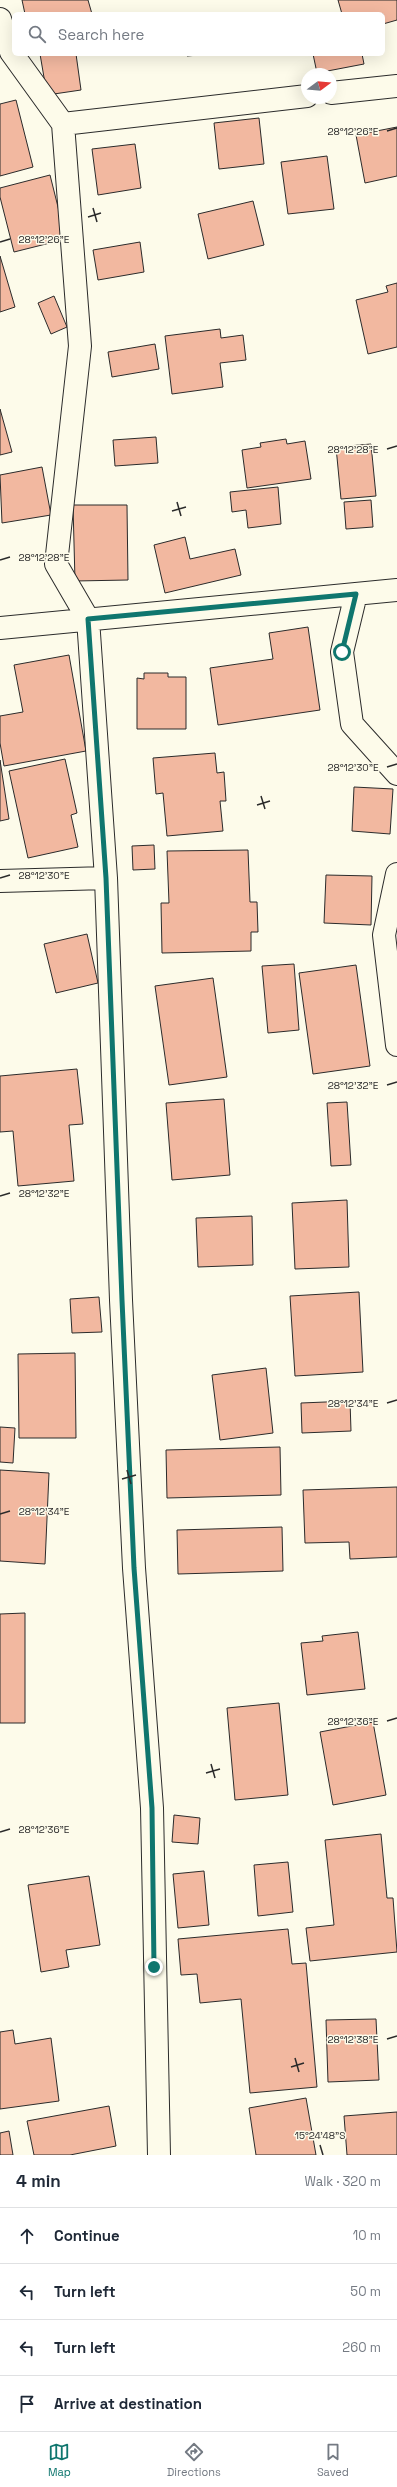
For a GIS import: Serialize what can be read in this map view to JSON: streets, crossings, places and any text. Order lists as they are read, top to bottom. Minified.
{"north":"right","page":{"search":"Search here","heading":["4 min","Walk · 320 m"],"list":[["Continue","10 m"],["Turn left","50 m"],["Turn left","260 m"],"Arrive at destination"],"nav":["Map","Directions","Saved"]},"coordinates":["28°12'26\"E","28°12'28\"E","28°12'30\"E","28°12'32\"E","28°12'34\"E","28°12'36\"E","28°12'38\"E","15°24'48\"S"]}
